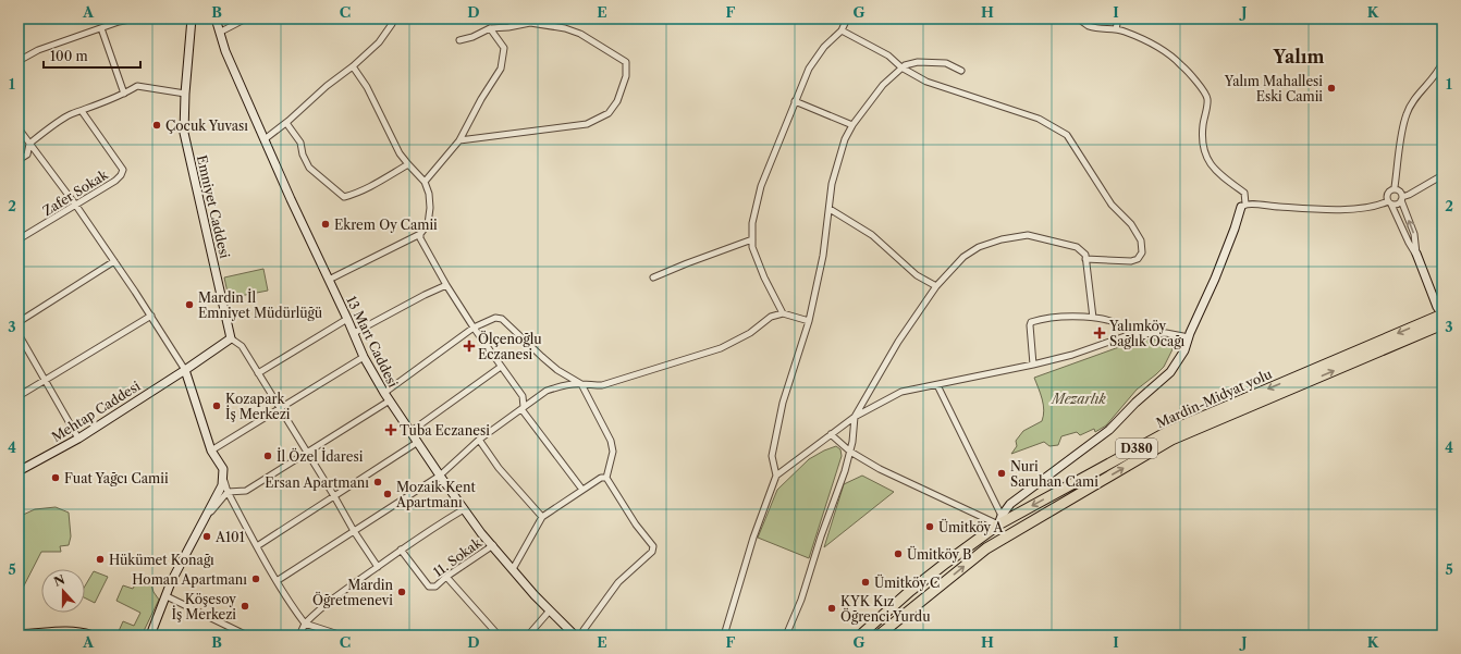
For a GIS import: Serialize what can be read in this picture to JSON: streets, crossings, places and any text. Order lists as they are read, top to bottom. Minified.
{"streets":{"highway":["Mardin-Midyat yolu","D380"],"street":["Zafer Sokak","Emniyet Caddesi","13 Mart Caddesi","Mehtap Caddesi","11. Sokak"]},"crossings":[["13 Mart Caddesi","11. Sokak"]],"districts":["Yalım"],"parks":["Mezarlık"],"places":{"other":["Yalım Mahallesi Eski Camii","Çocuk Yuvası","Ekrem Oy Camii","Mardin İl Emniyet Müdürlüğü","Kozapark İş Merkezi","İl Özel İdaresi","Nuri Saruhan Cami","Fuat Yağcı Camii","Ersan Apartmanı","Mozaik Kent Apartmanı","Ümitköy A","A101","Ümitköy B","Hükümet Konağı","Homan Apartmanı","Ümitköy C","Mardin Öğretmenevi","Köşesoy İş Merkezi","KYK Kız Öğrenci Yurdu"],"health":["Yalımköy Sağlık Ocağı","Ölçenoğlu Eczanesi","Tuba Eczanesi"]},"scale_bar":"100 m","north":"top","grid":{"columns":["A","B","C","D","E","F","G","H","I","J","K"],"rows":["1","2","3","4","5"]}}
